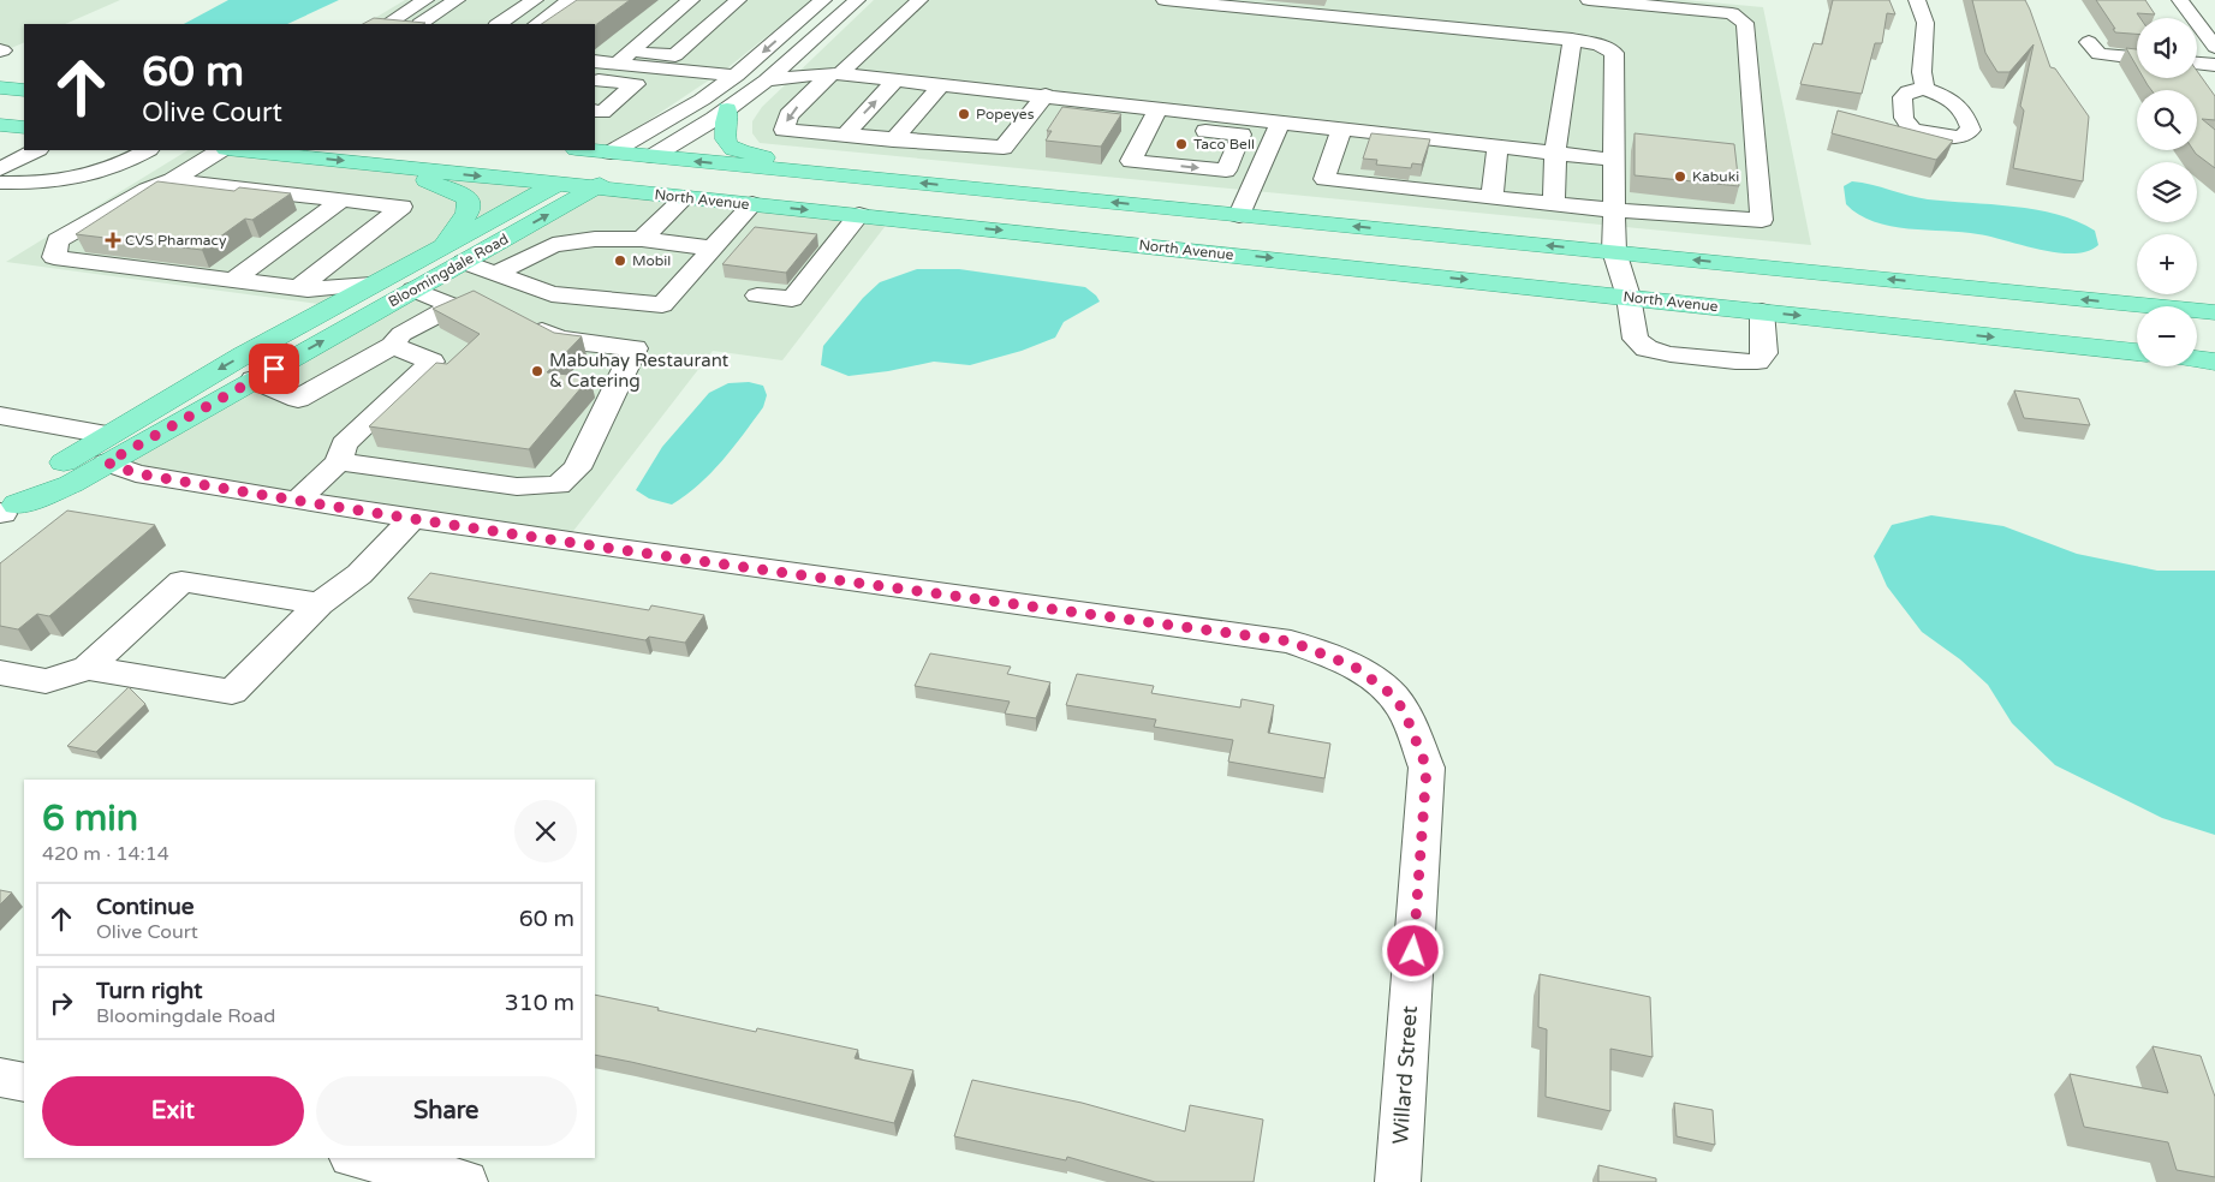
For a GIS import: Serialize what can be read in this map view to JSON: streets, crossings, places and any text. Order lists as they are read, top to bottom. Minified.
{"streets":{"main road":["North Avenue","Bloomingdale Road"],"street":["Willard Street"]},"crossings":[["North Avenue","Bloomingdale Road"],["Bloomingdale Road","Willard Street"]],"places":{"other":["Popeyes","Taco Bell","Kabuki","Mobil","Mabuhay Restaurant & Catering"],"health":["CVS Pharmacy"]},"page":{"map_buttons":["+","−"],"turn":["60 m","Olive Court"],"heading":["6 min","420 m · 14:14"],"list":[{"name":"Continue","note":"Olive Court","value":"60 m"},{"name":"Turn right","note":"Bloomingdale Road","value":"310 m"}],"buttons":["Exit","Share"]}}
